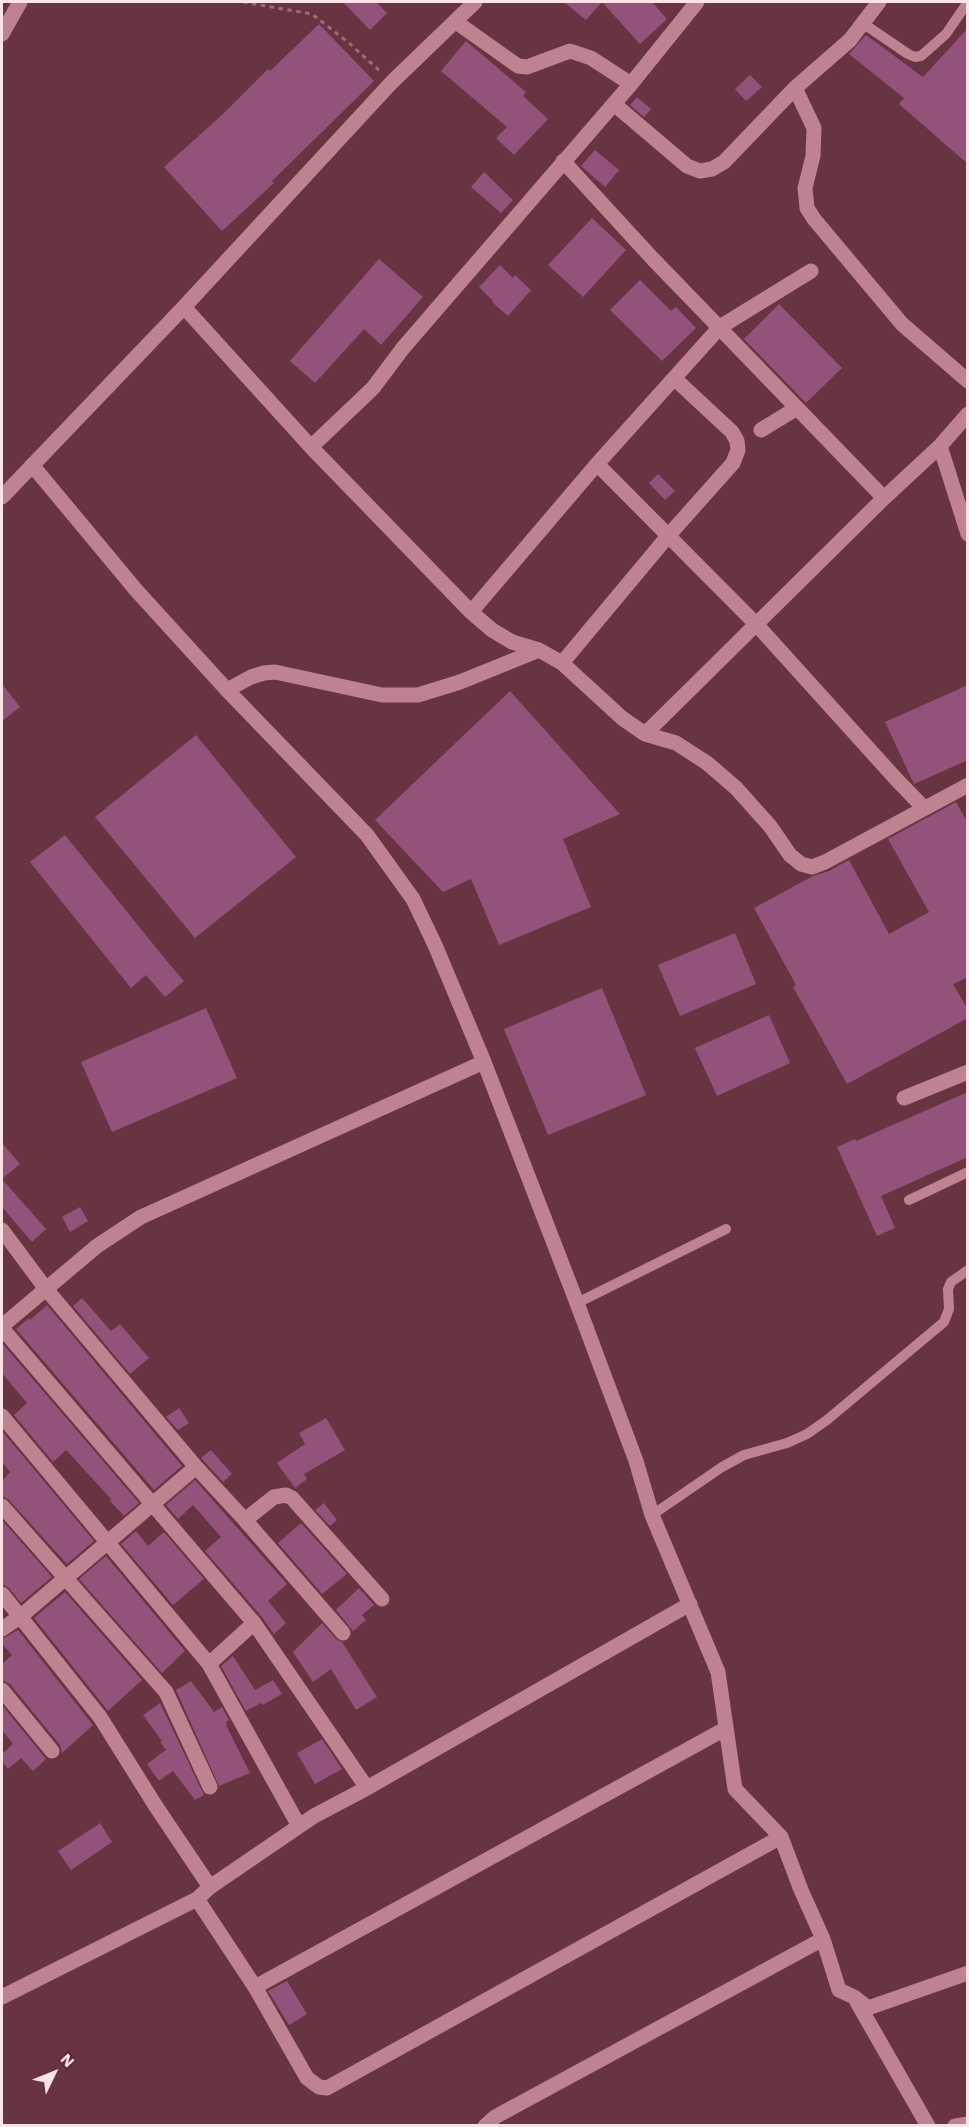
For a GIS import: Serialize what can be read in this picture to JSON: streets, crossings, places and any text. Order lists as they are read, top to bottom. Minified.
{"north":"top right"}
